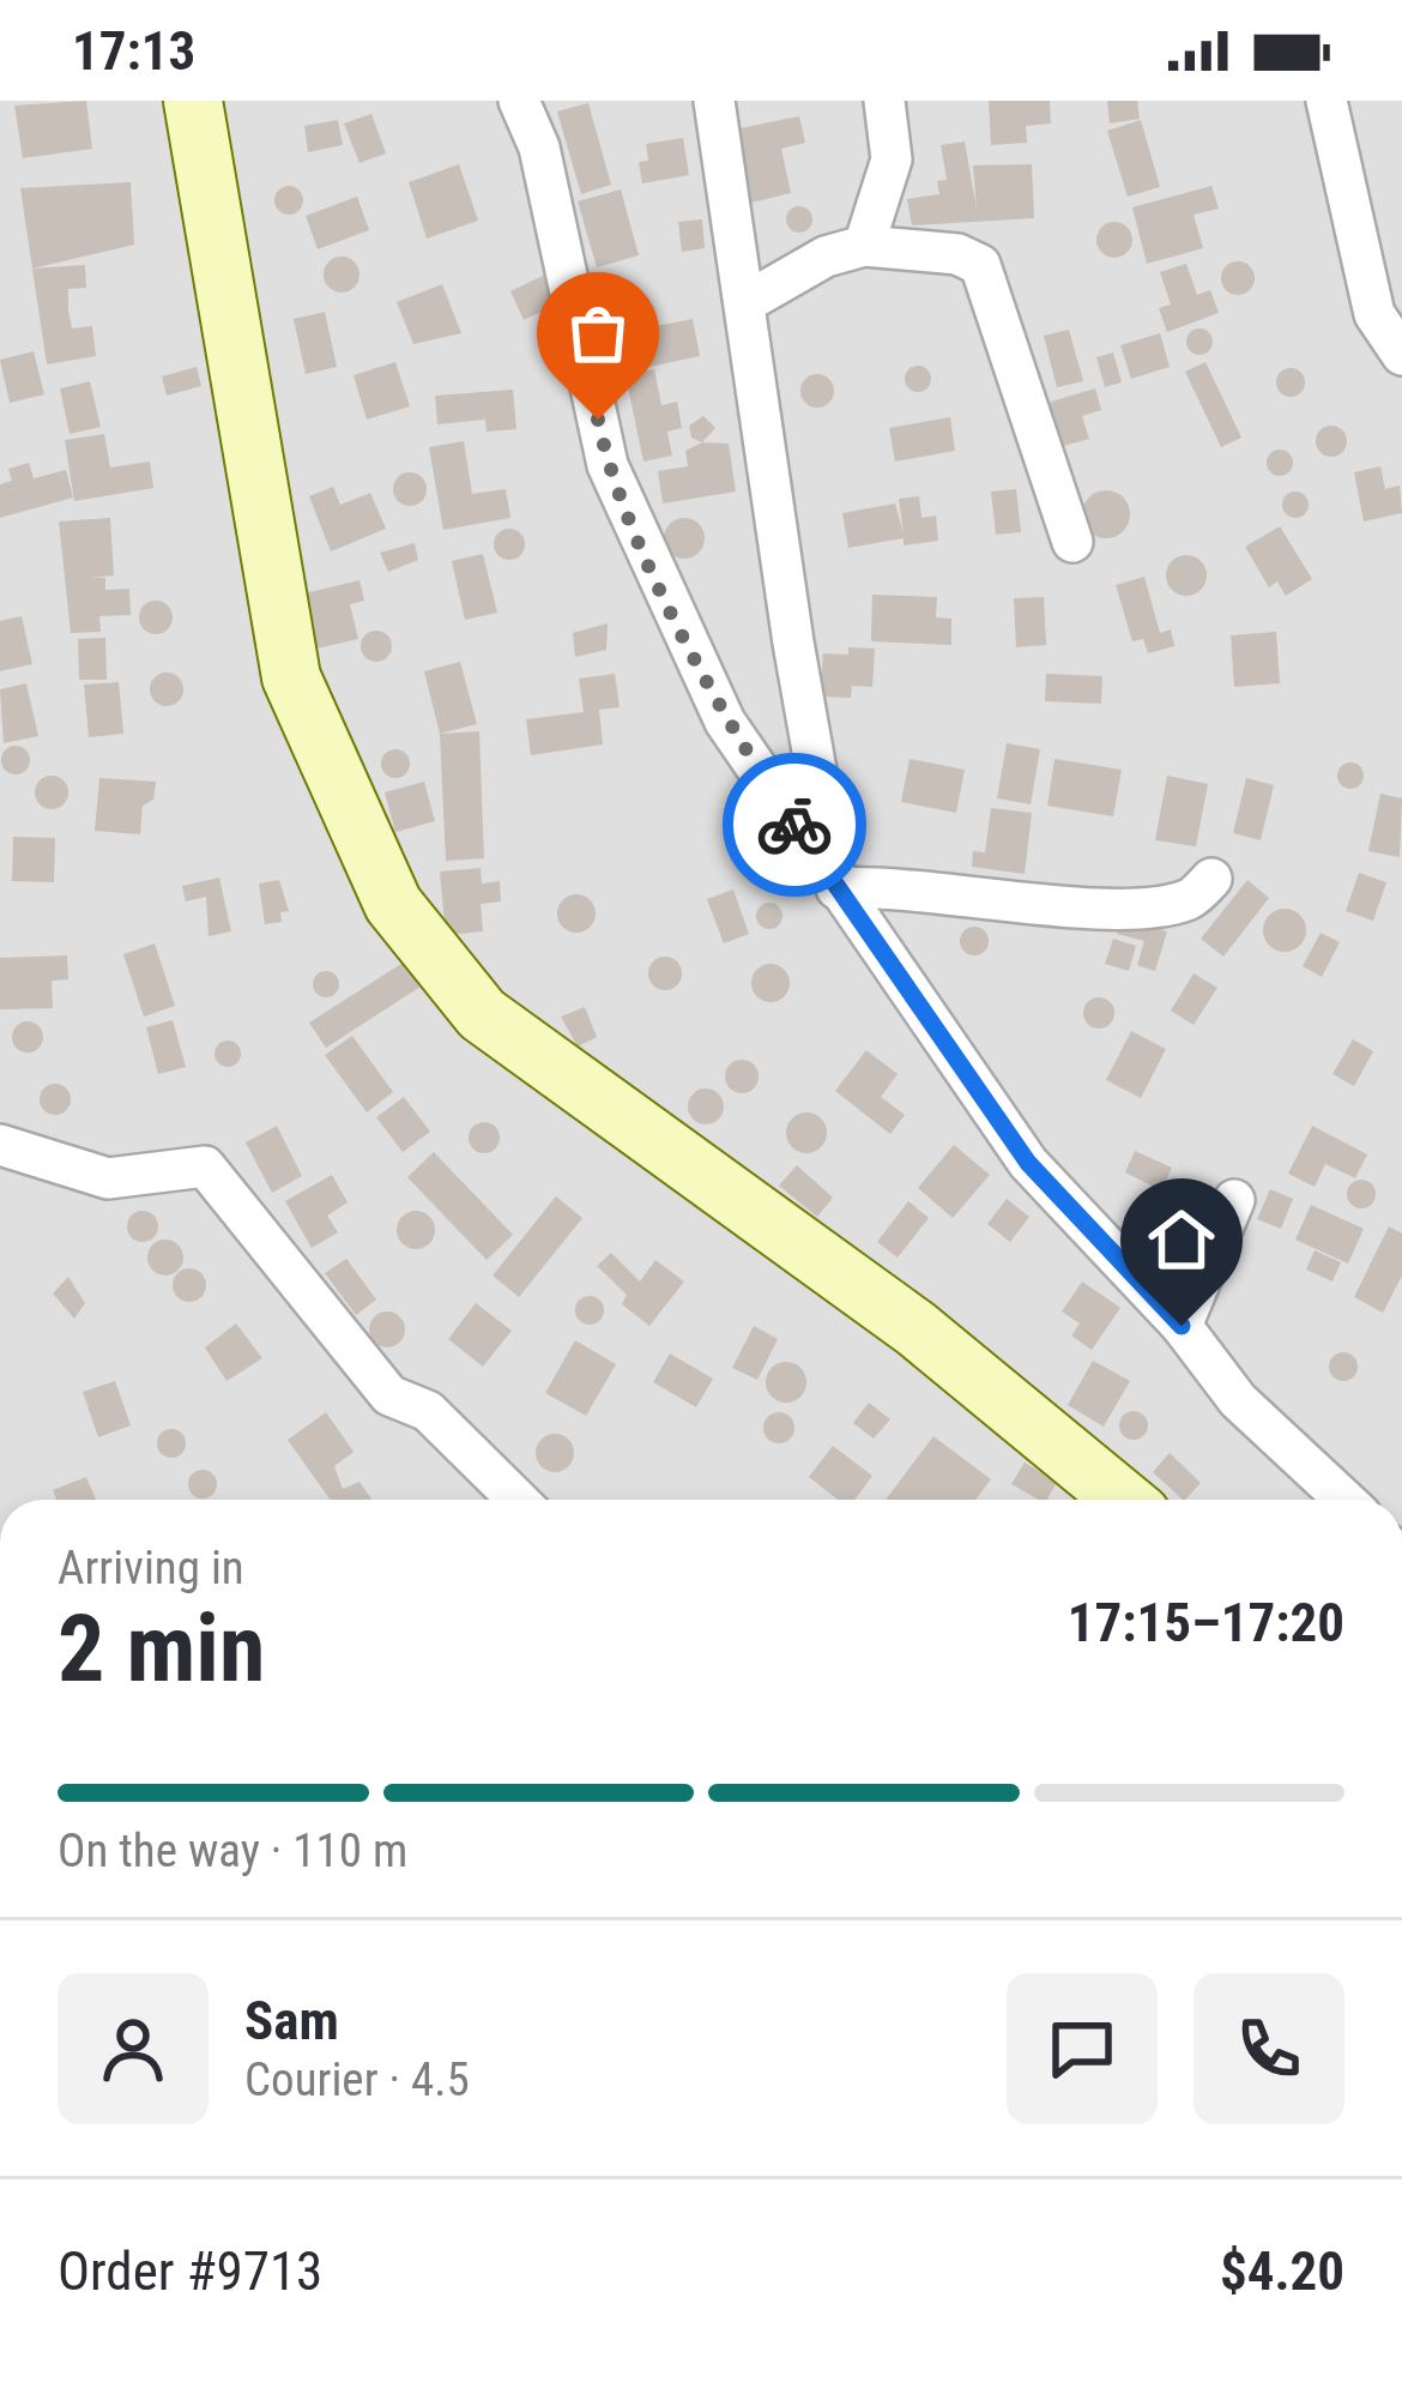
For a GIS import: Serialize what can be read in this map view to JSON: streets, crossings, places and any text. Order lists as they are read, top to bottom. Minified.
{"page":{"status":"17:13","heading":["2 min","Arriving in","17:15–17:20"],"panel":["Sam","Courier · 4.5","Order #9713","$4.20"],"bar":"On the way · 110 m"}}
